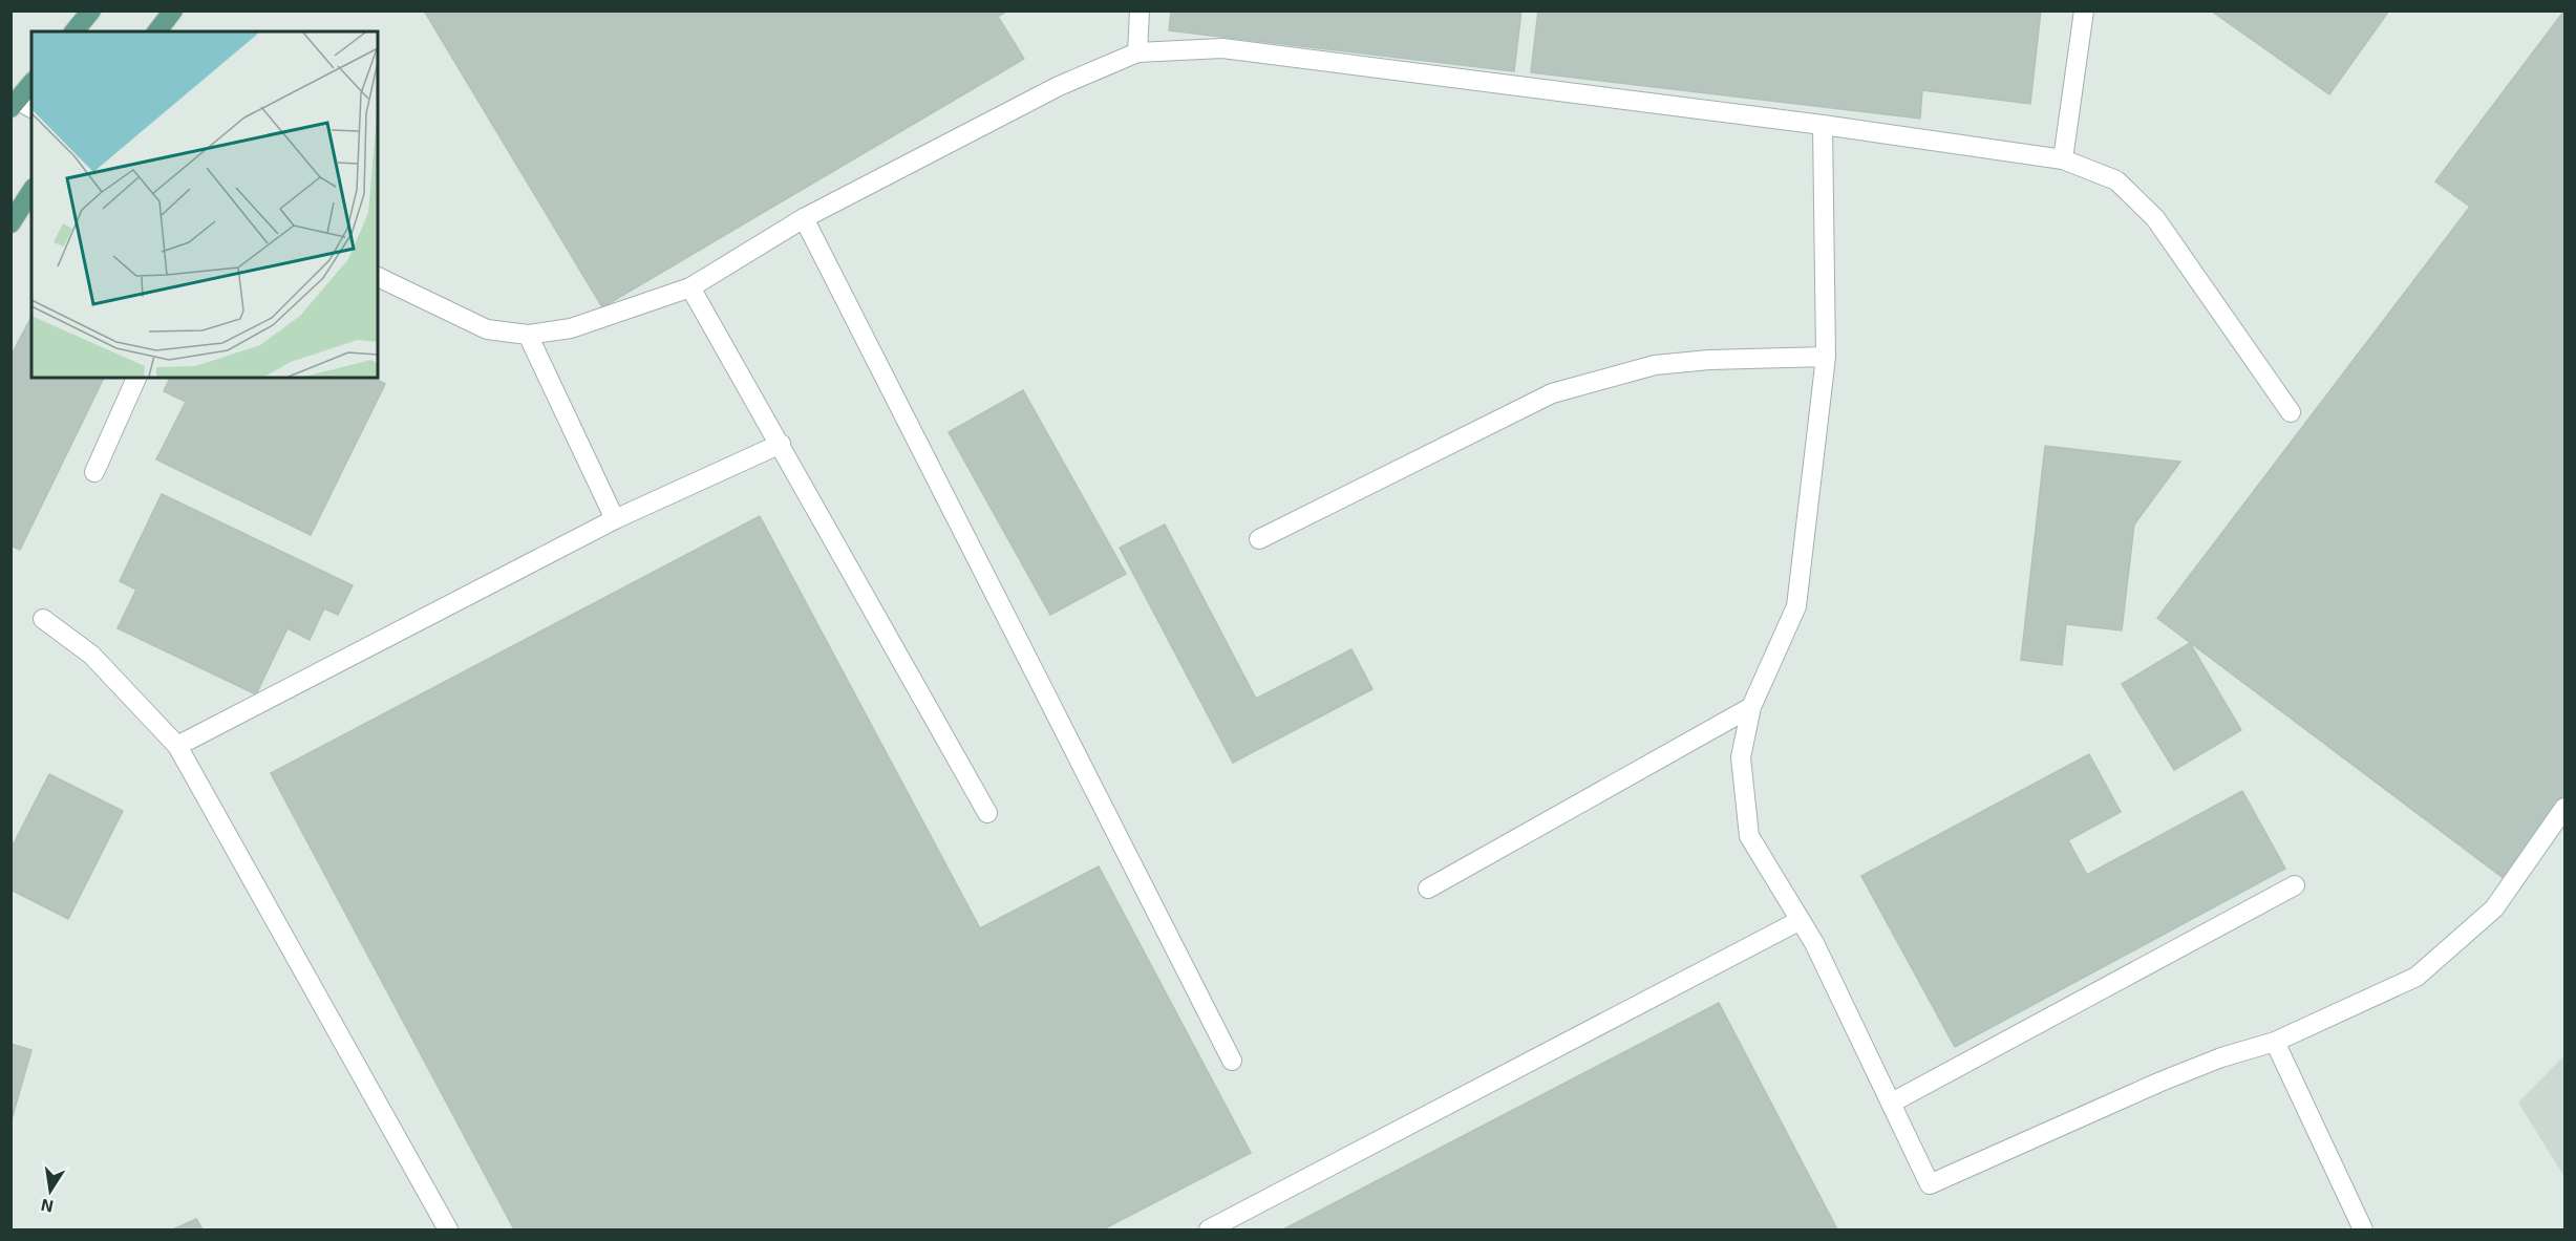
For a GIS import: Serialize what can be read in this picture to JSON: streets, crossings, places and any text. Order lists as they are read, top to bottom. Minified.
{"north":"bottom"}
